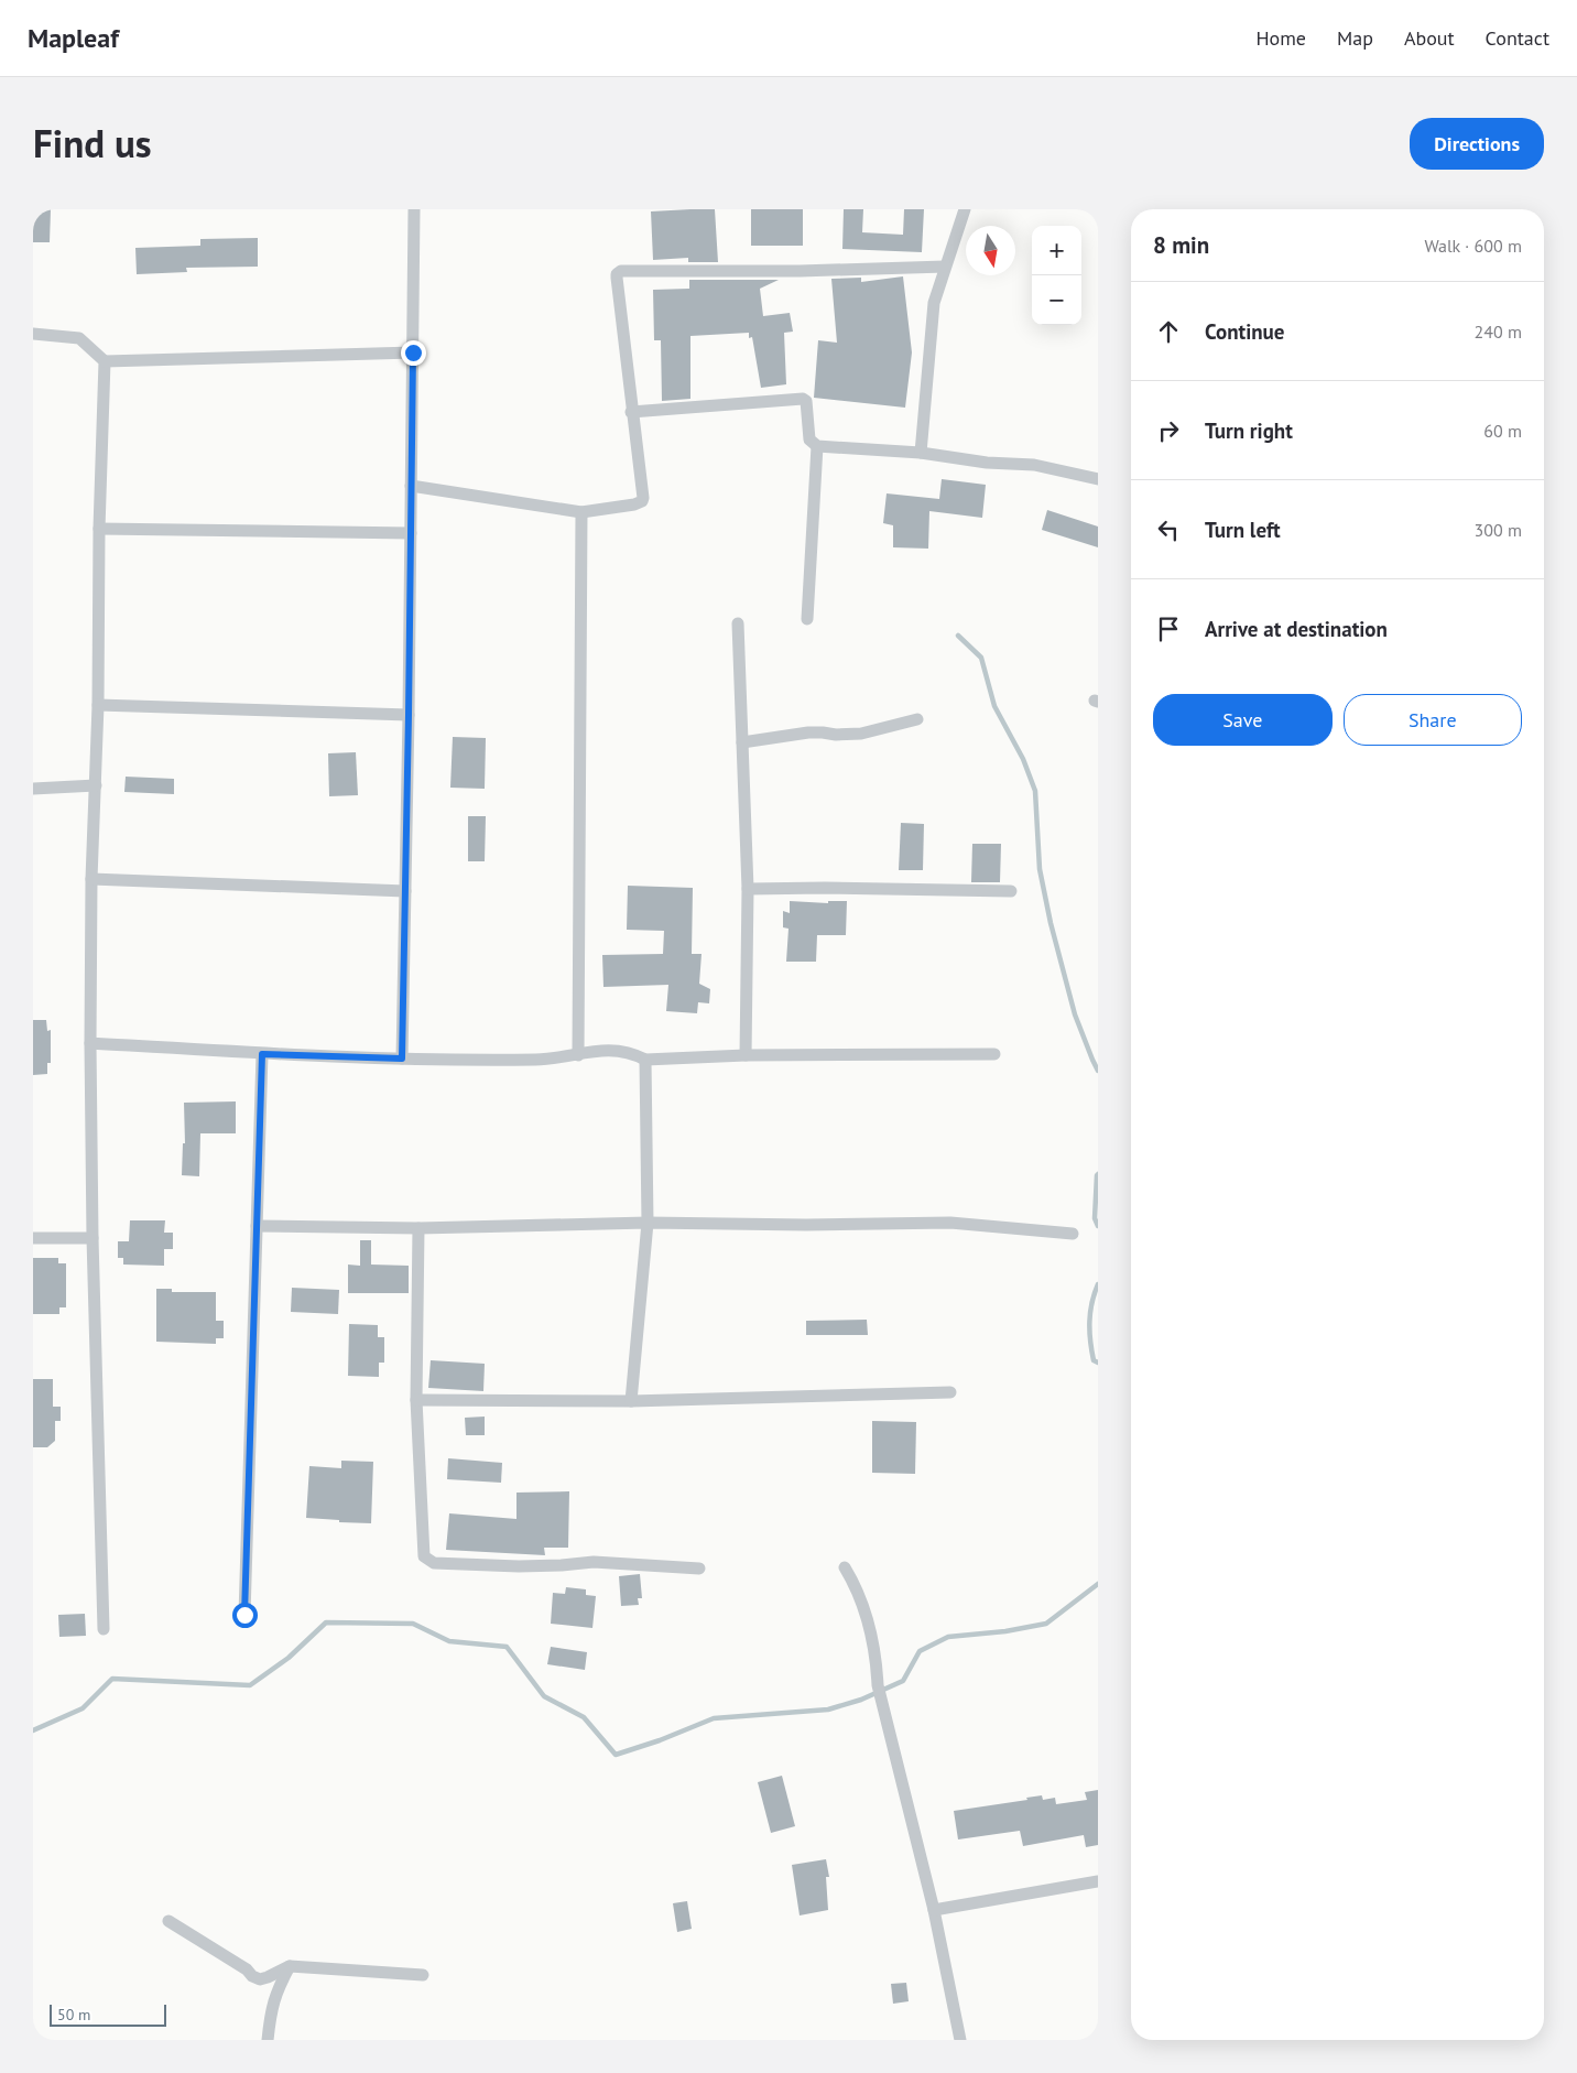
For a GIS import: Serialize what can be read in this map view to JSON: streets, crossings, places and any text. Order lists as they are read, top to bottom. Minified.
{"scale_bar":"50 m","north":"bottom","page":{"header":"Mapleaf","nav":["Home","Map","About","Contact"],"title":"Find us","buttons":["Directions",["Save","Share"]],"heading":["8 min","Walk · 600 m"],"map_buttons":["+","−"],"list":[["Continue","240 m"],["Turn right","60 m"],["Turn left","300 m"],"Arrive at destination"],"scale":"50 m"}}
